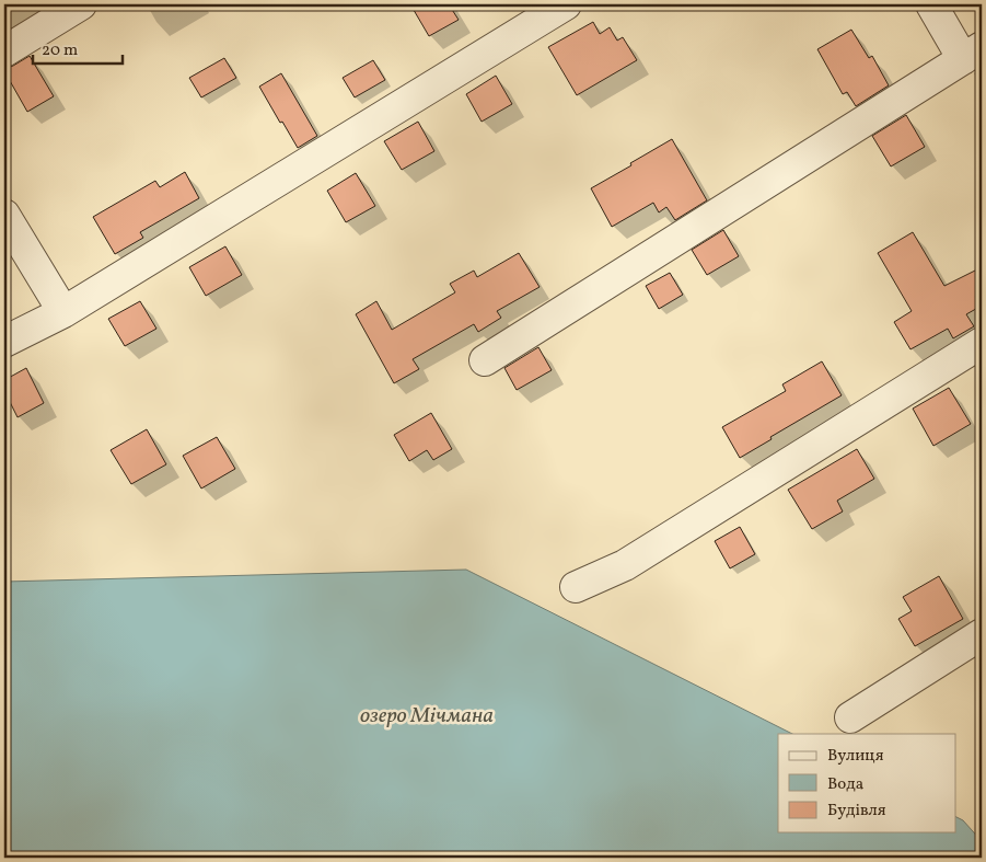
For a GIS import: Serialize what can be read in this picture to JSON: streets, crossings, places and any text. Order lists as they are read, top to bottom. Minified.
{"water":["озеро Мічмана"],"legend":["Вулиця","Вода","Будівля"],"scale_bar":"20 m"}
